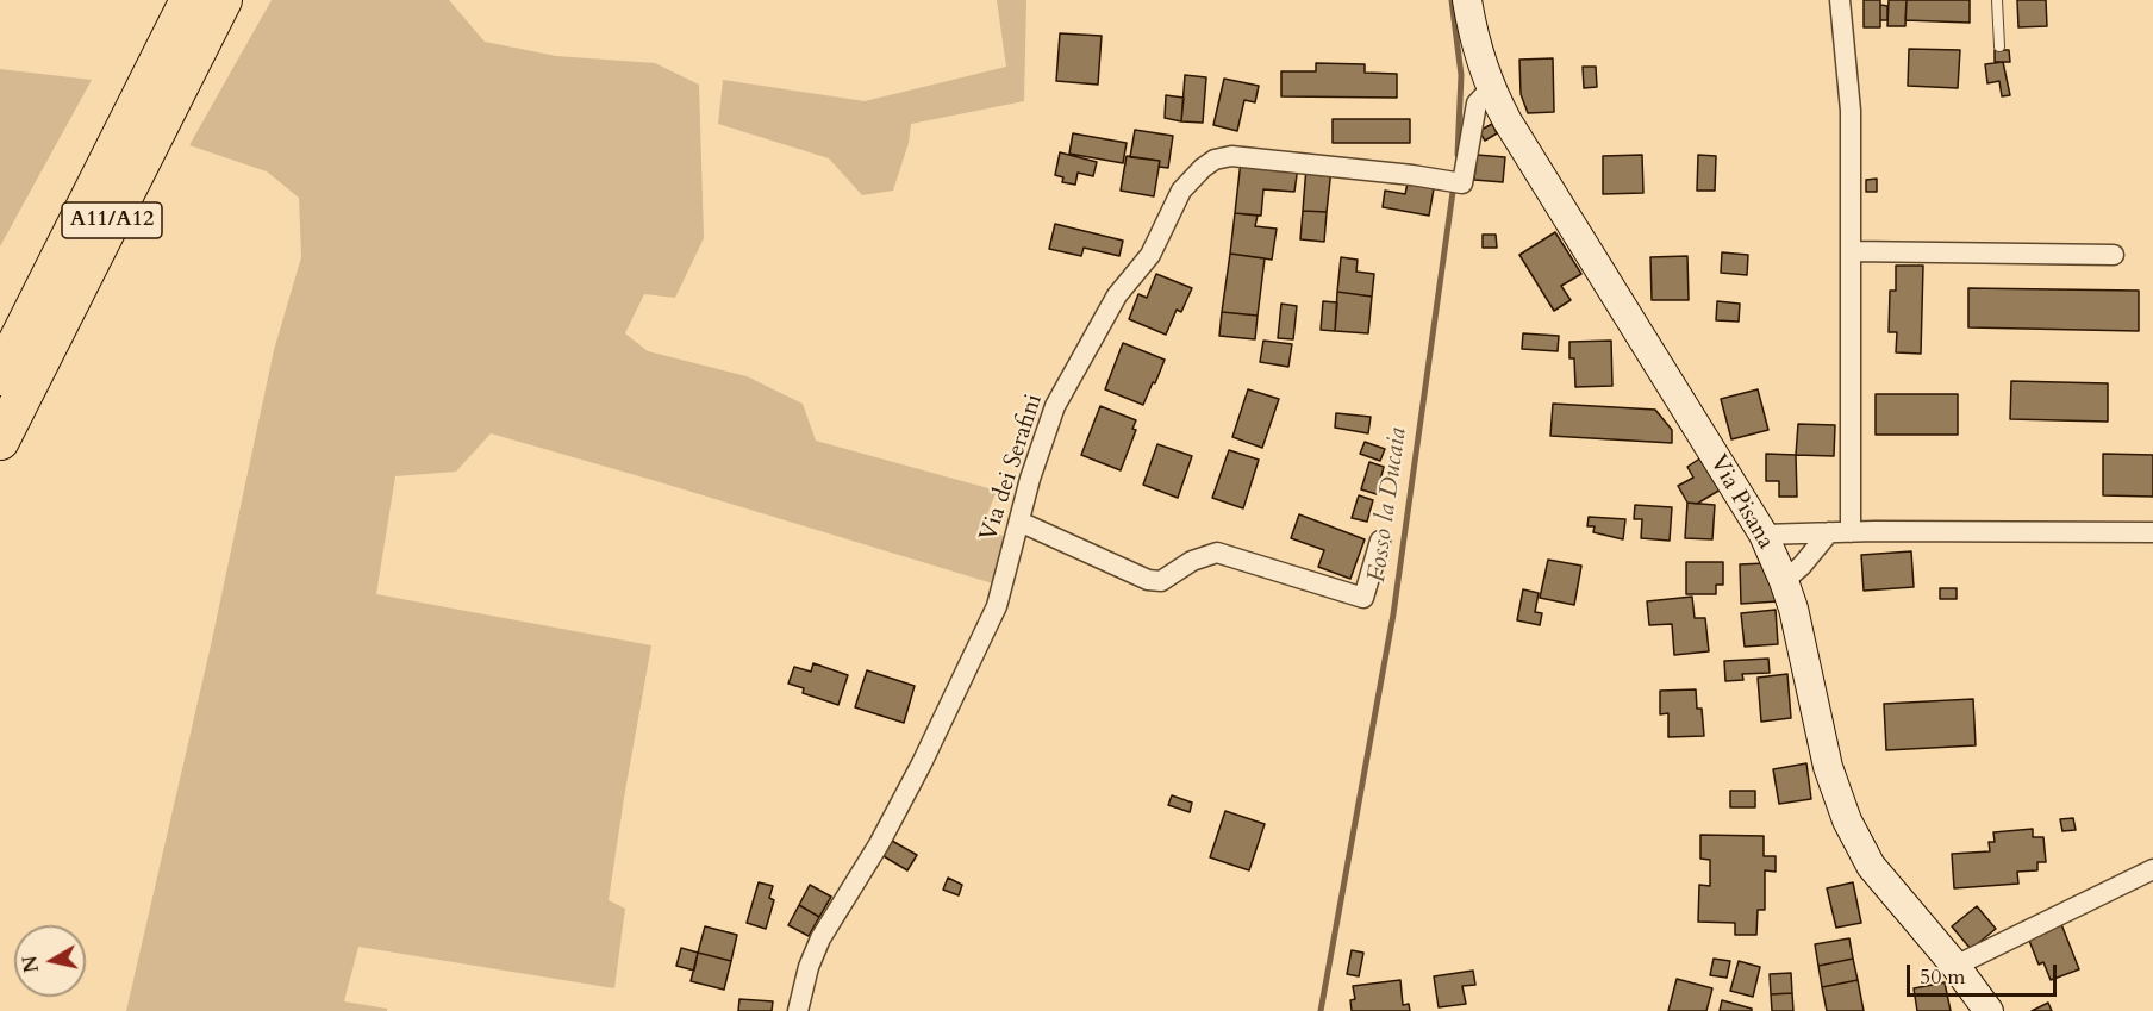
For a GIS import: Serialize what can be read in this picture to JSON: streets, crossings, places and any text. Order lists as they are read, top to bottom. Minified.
{"streets":{"highway":["A11/A12"],"main road":["Via Pisana"],"street":["Via dei Serafini"]},"crossings":[["Via dei Serafini","Via Pisana"]],"water":["Fosso la Ducaia"],"scale_bar":"50 m","north":"left"}
